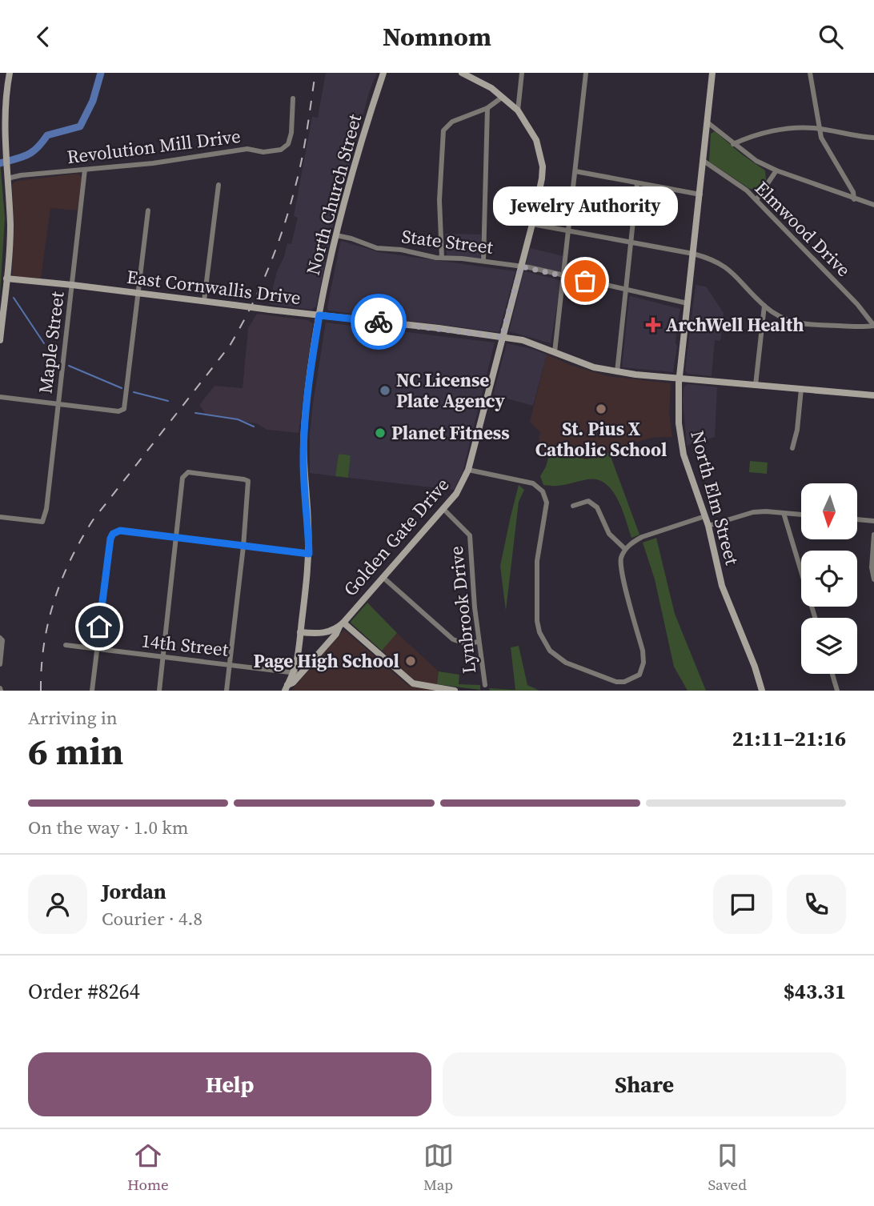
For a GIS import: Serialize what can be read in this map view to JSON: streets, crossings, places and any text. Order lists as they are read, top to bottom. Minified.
{"streets":{"main road":["North Church Street","East Cornwallis Drive","North Elm Street","Golden Gate Drive"],"street":["Revolution Mill Drive","Elmwood Drive","State Street","Maple Street","Lynbrook Drive","14th Street"]},"crossings":[["Revolution Mill Drive","Maple Street"],["North Church Street","State Street"],["North Church Street","East Cornwallis Drive"],["North Church Street","Golden Gate Drive"],["North Church Street","14th Street"],["Elmwood Drive","North Elm Street"],["State Street","North Elm Street"],["State Street","Golden Gate Drive"],["East Cornwallis Drive","Maple Street"],["East Cornwallis Drive","North Elm Street"],["East Cornwallis Drive","Golden Gate Drive"],["Golden Gate Drive","Lynbrook Drive"],["Golden Gate Drive","14th Street"]],"places":{"other":["Jewelry Authority","NC License Plate Agency","St. Pius X Catholic School","Planet Fitness","Page High School"],"health":["ArchWell Health"]},"north":"bottom","page":{"header":"Nomnom","bubble":"Jewelry Authority","heading":["6 min","Arriving in","21:11–21:16"],"panel":["Jordan","Courier · 4.8","Order #8264","$43.31"],"bar":"On the way · 1.0 km","buttons":["Help","Share"],"tabs":["Home","Map","Saved"]}}
